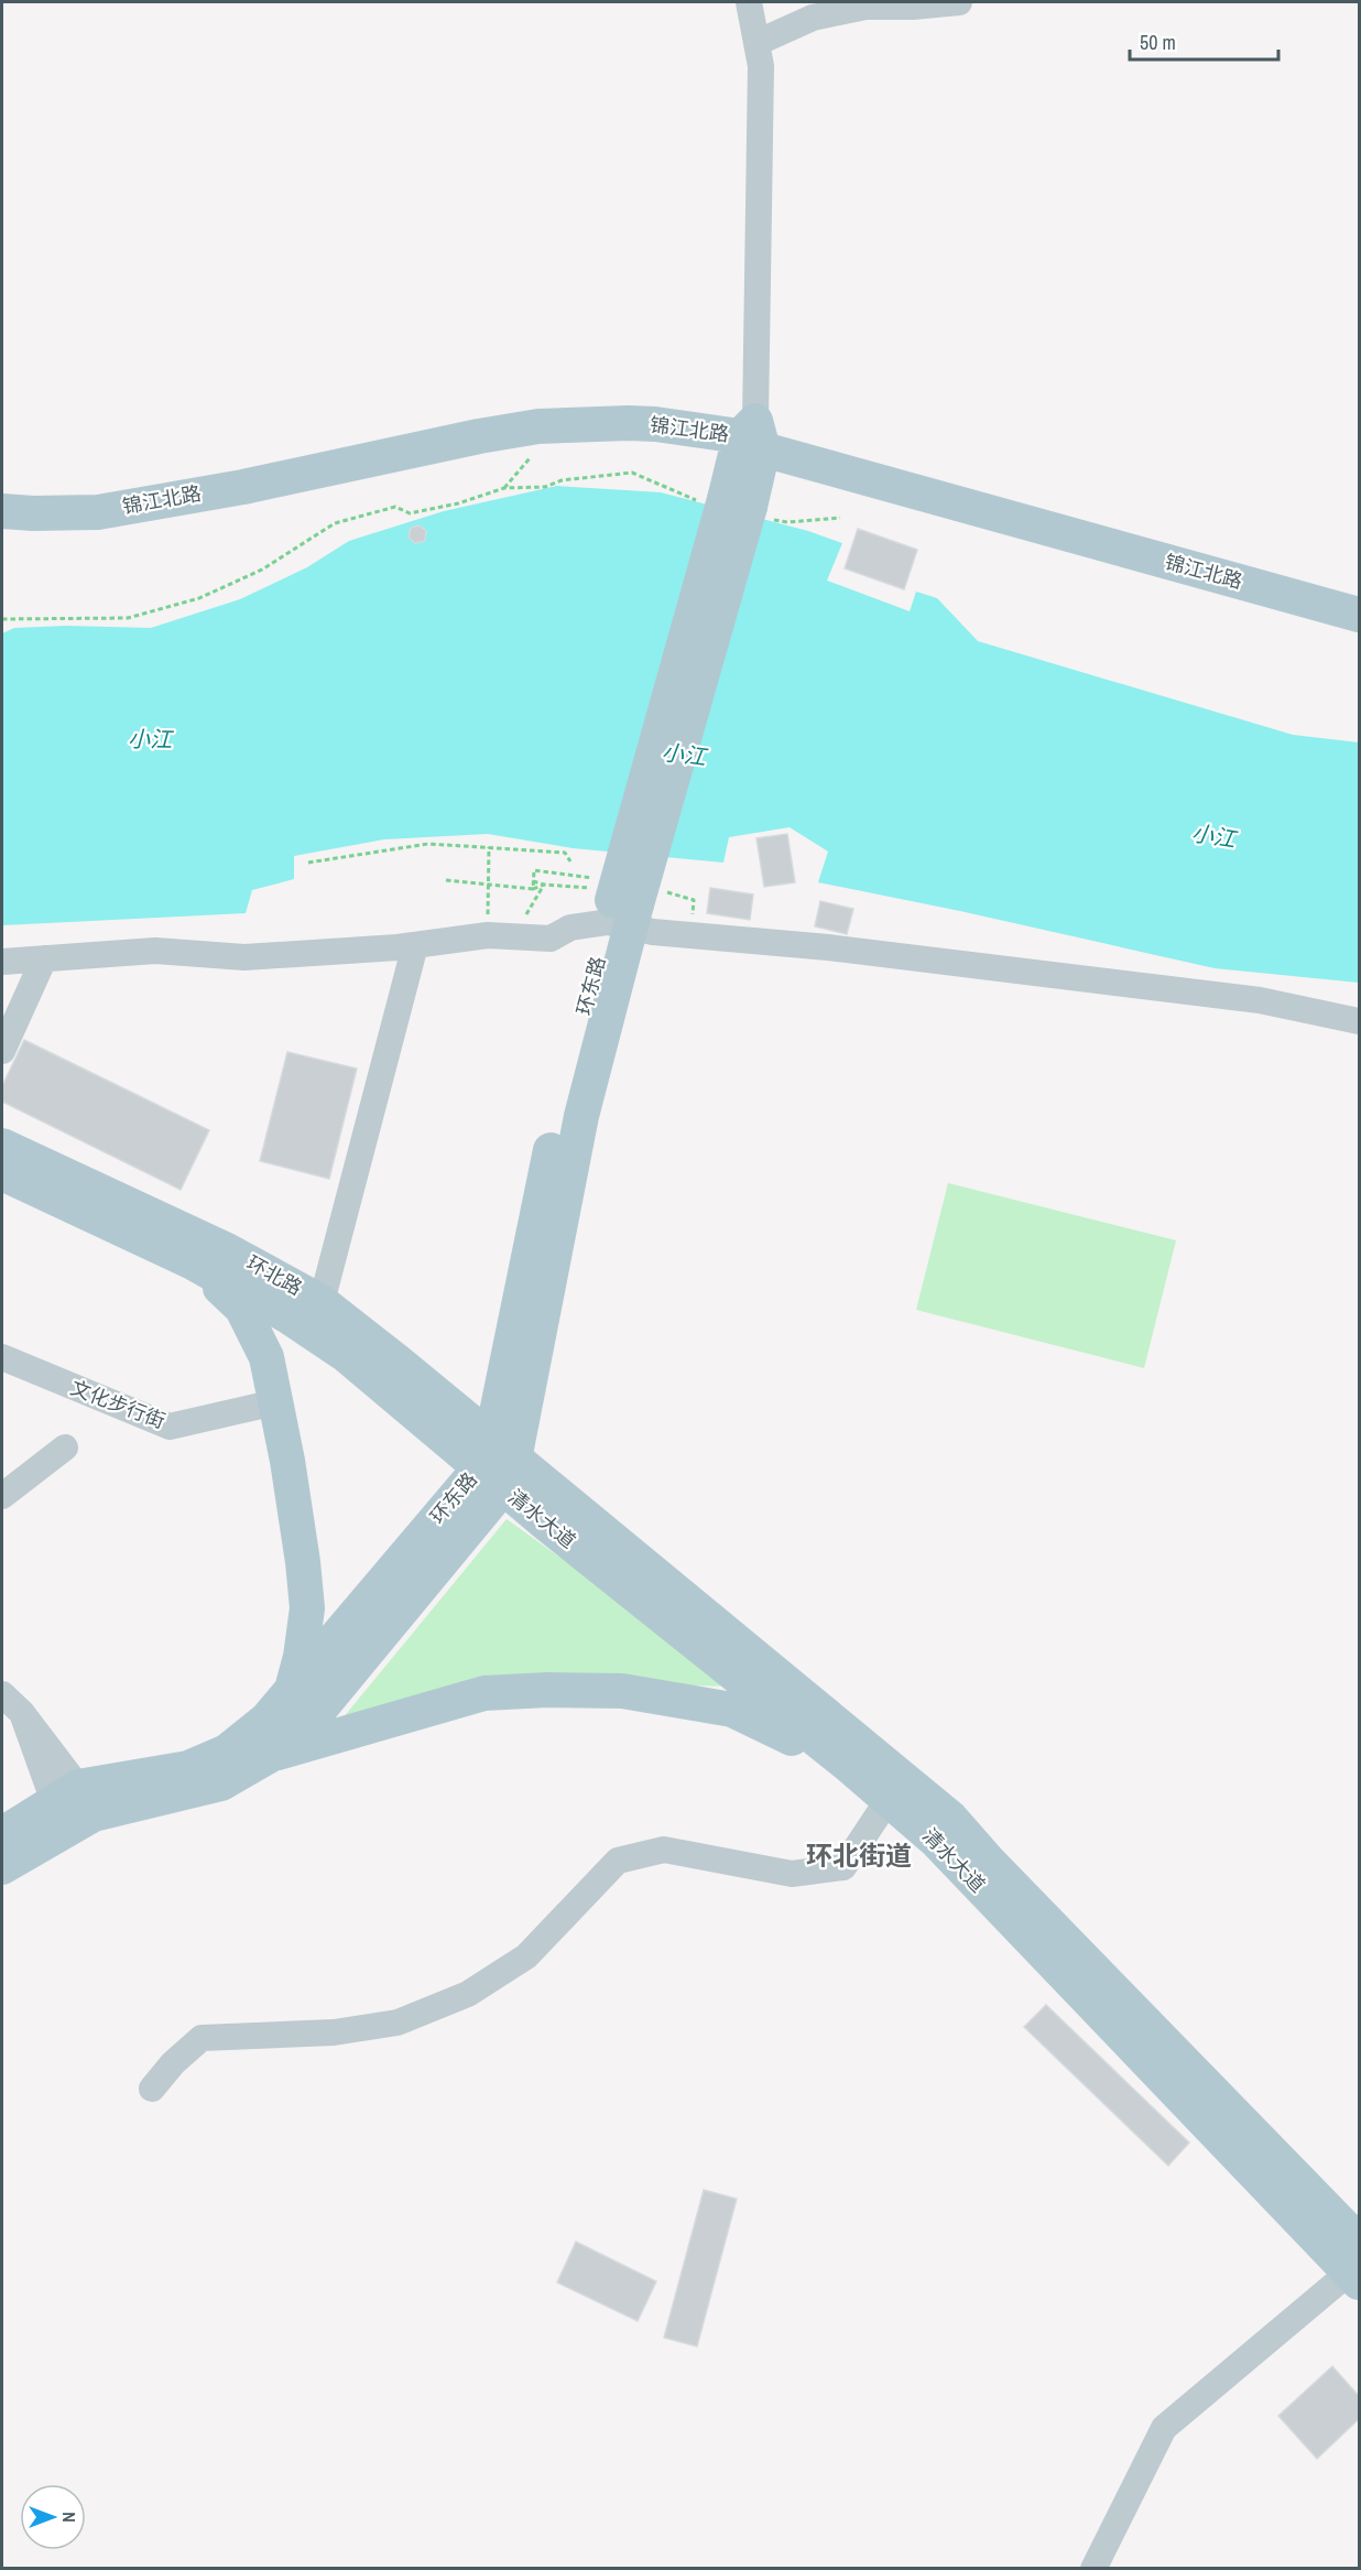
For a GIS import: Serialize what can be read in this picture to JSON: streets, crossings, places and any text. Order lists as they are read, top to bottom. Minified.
{"streets":{"main road":["锦江北路","环东路","环北路","清水大道"],"street":["文化步行街"]},"crossings":[["环东路","环北路"],["环东路","清水大道"],["环北路","清水大道"]],"districts":["环北街道"],"water":["小江"],"scale_bar":"50 m","north":"right"}
